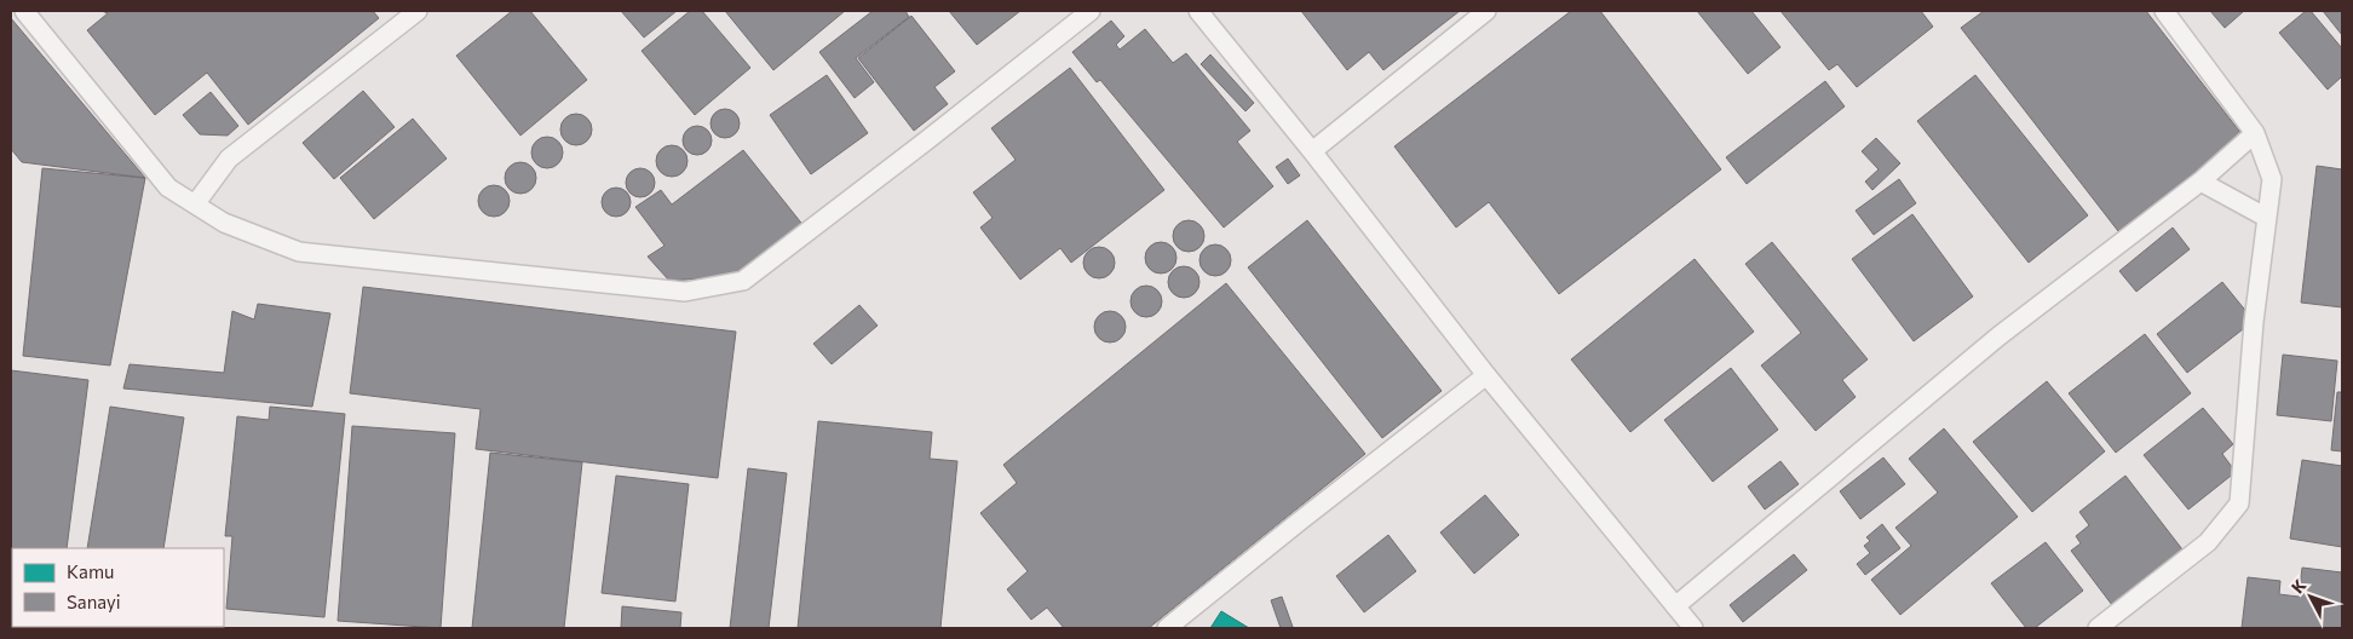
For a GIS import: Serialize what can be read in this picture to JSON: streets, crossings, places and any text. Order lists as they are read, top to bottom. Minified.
{"legend":["Kamu","Sanayi"],"north":"top left"}
